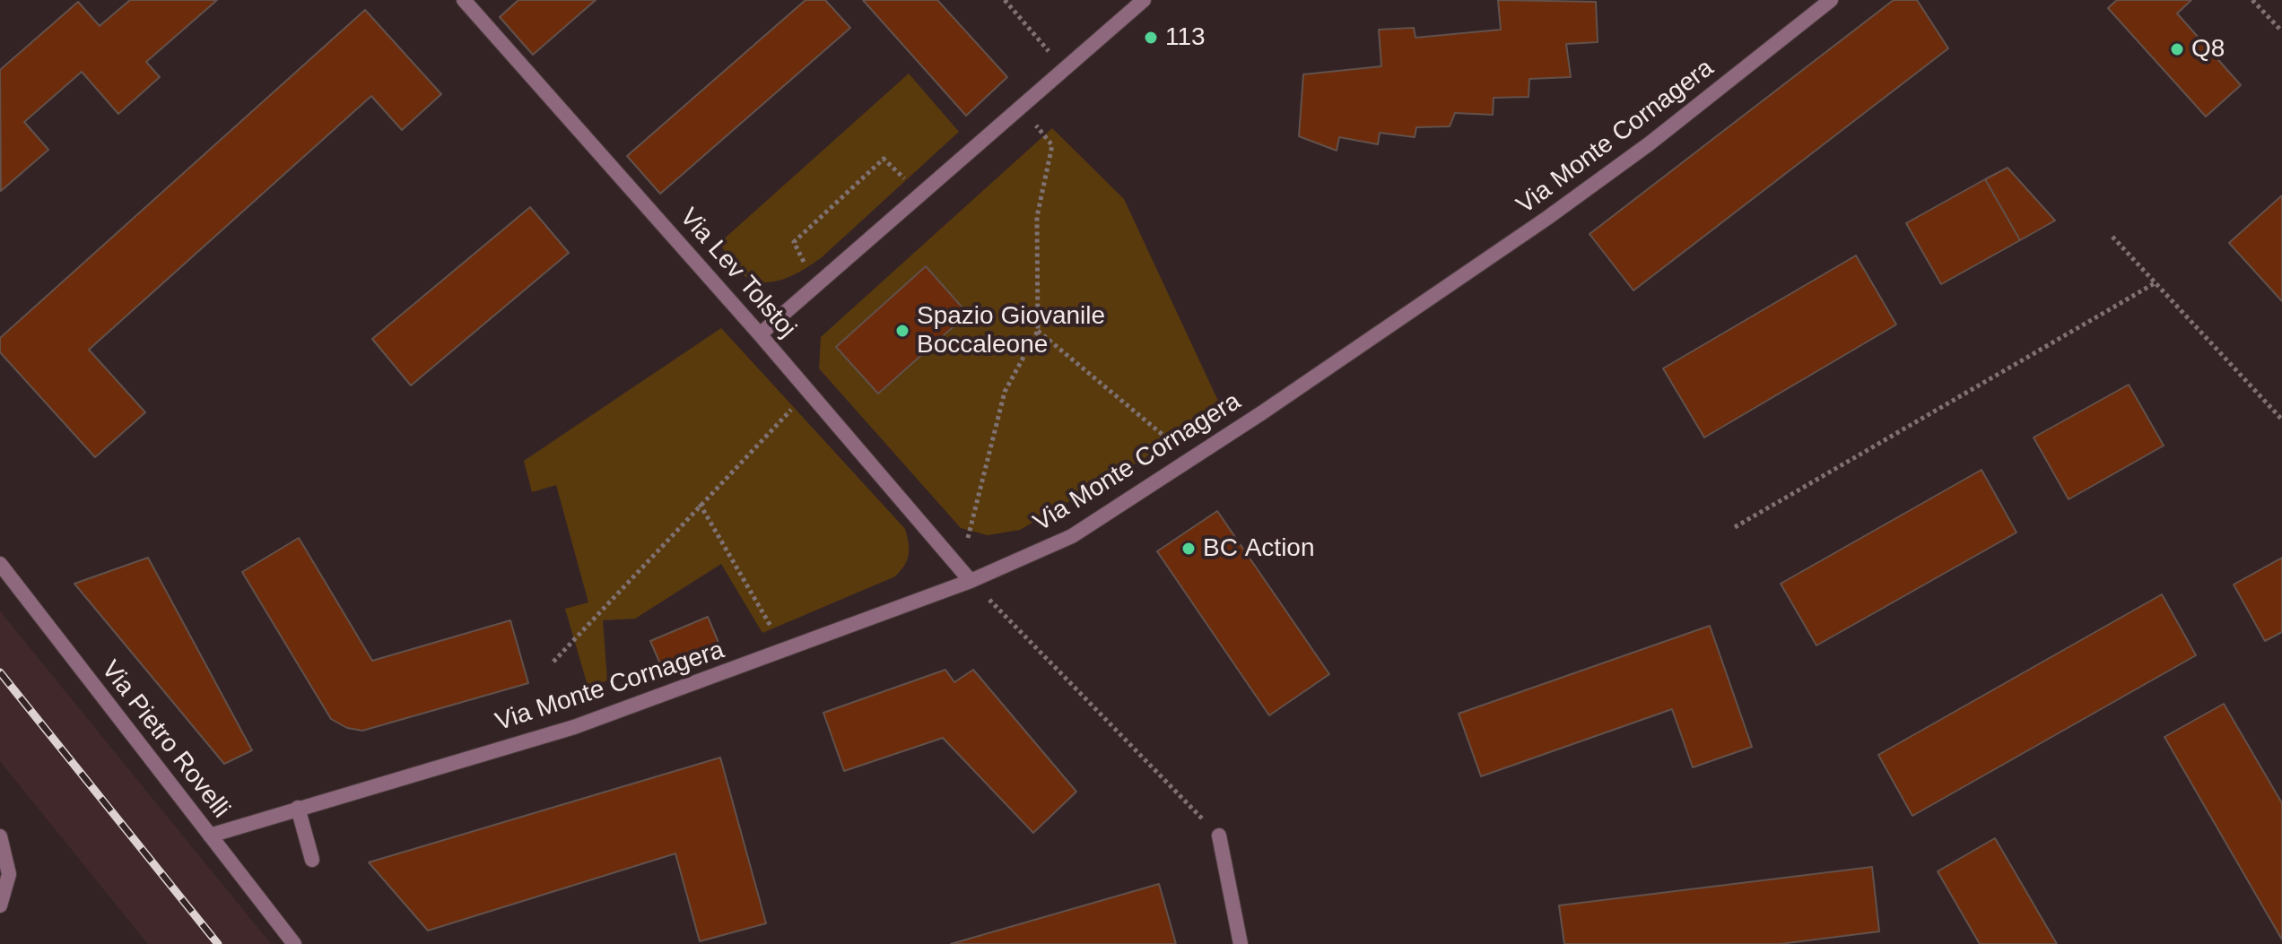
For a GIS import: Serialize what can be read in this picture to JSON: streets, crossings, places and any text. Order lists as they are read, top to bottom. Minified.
{"streets":{"street":["Via Monte Cornagera","Via Lev Tolstoj","Via Pietro Rovelli"]},"crossings":[["Via Monte Cornagera","Via Lev Tolstoj"],["Via Monte Cornagera","Via Pietro Rovelli"]],"places":["113","Q8","Spazio Giovanile Boccaleone","BC Action"]}
